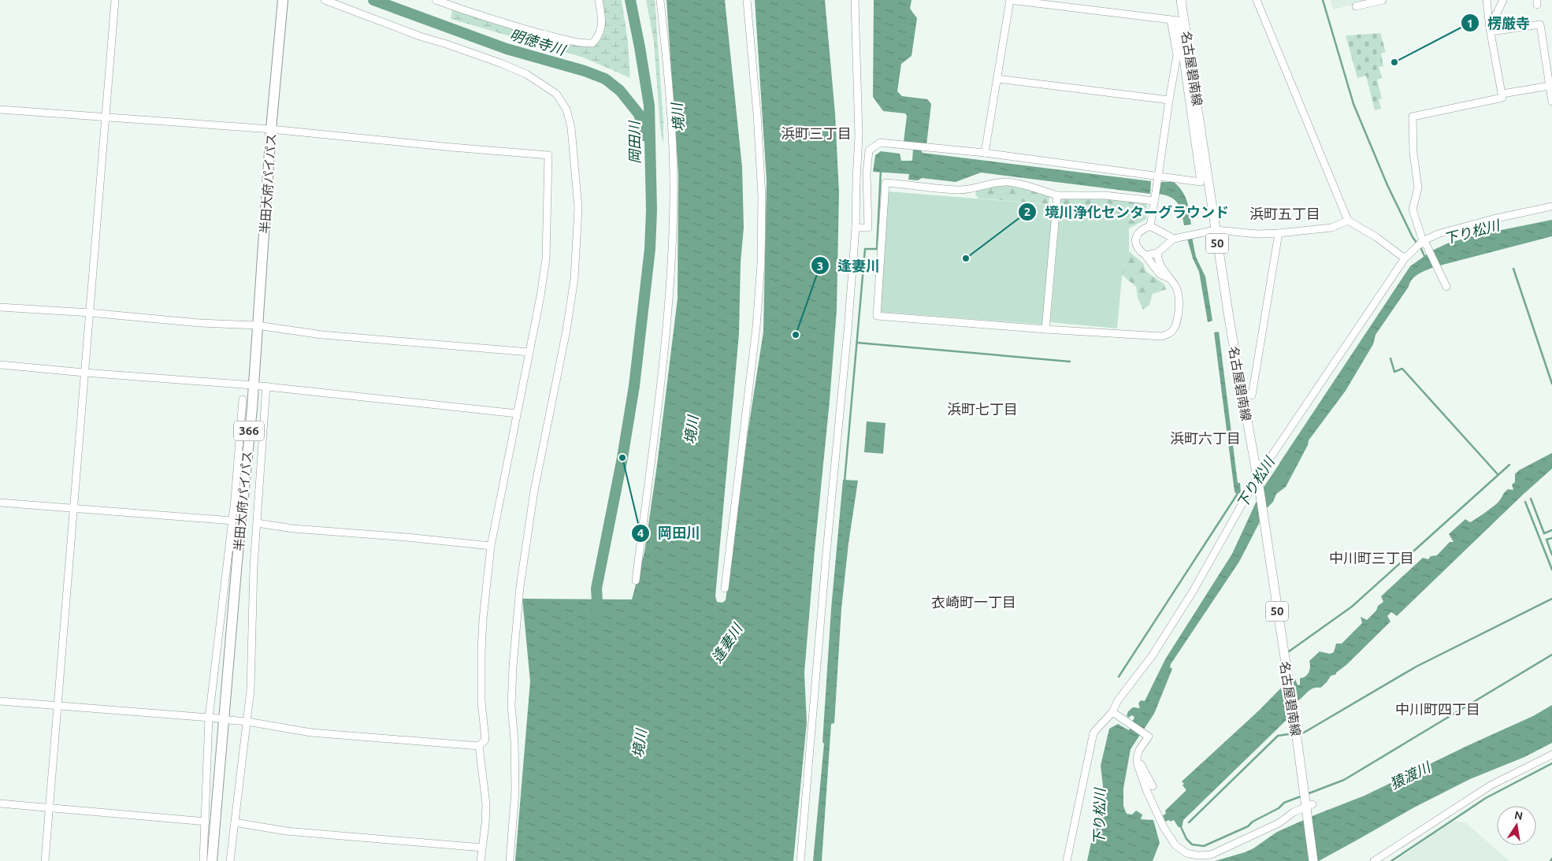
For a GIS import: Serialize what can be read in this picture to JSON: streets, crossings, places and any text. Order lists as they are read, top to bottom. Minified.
{"streets":{"highway":["半田大府パイパス","366"],"main road":["名古屋碧南線","50"]},"districts":["浜町三丁目","浜町五丁目","浜町七丁目","浜町六丁目","中川町三丁目","衣崎町一丁目","中川町四丁目"],"water":["明徳寺川","境川","岡田川","下り松川","逢妻川","猿渡川"],"places":["楞厳寺","境川浄化センターグラウンド","逢妻川","岡田川"],"north":"top"}
